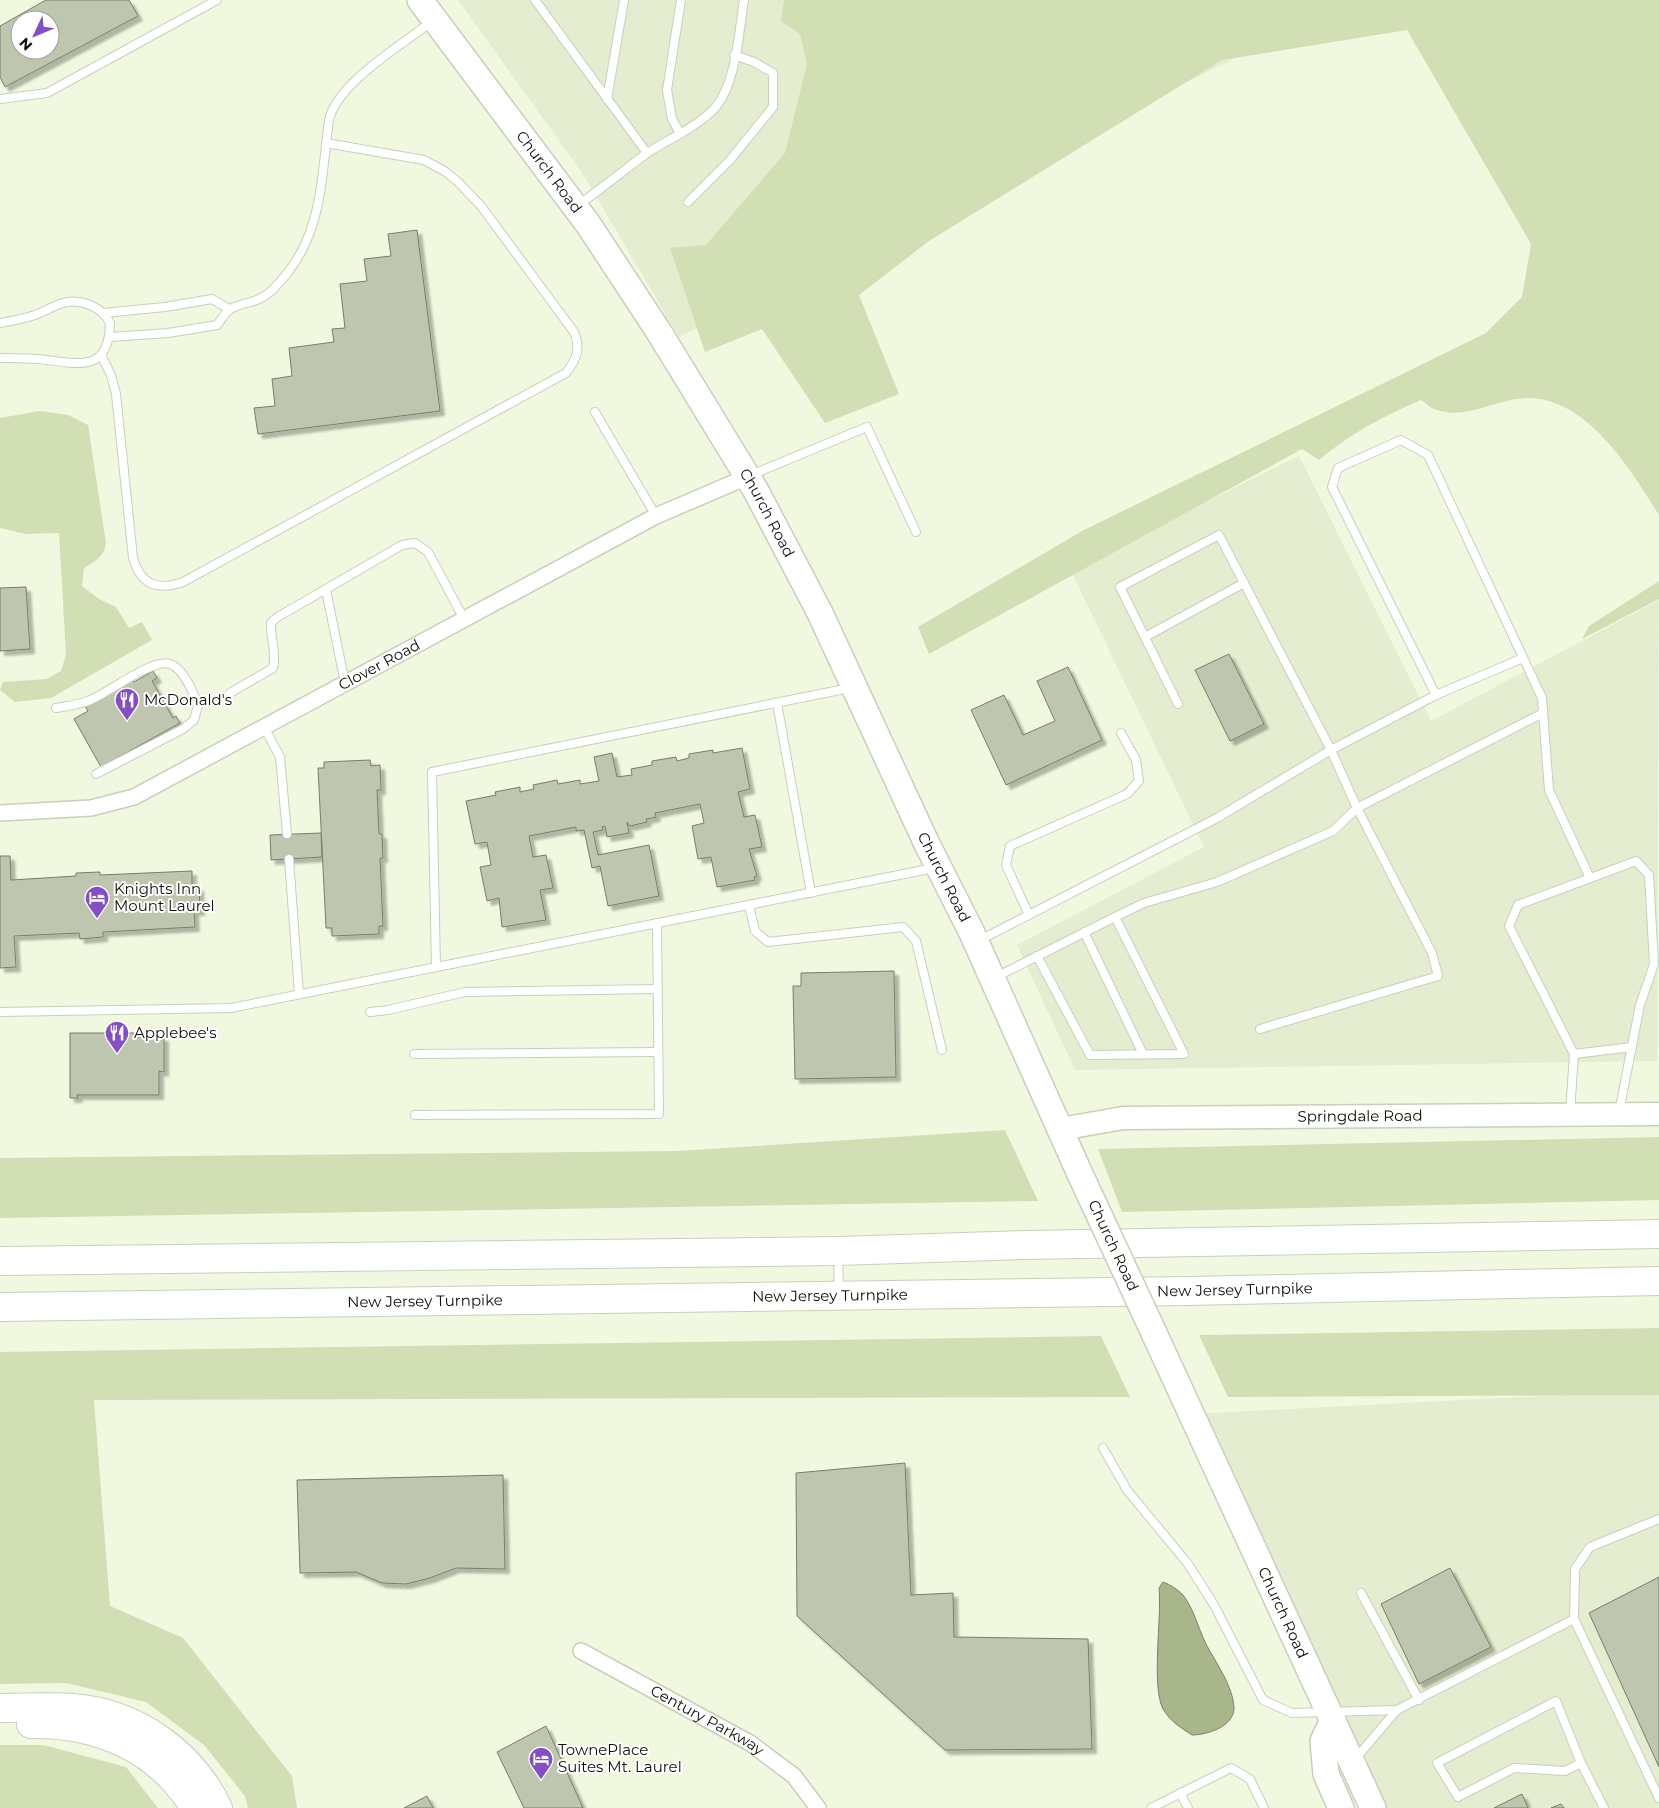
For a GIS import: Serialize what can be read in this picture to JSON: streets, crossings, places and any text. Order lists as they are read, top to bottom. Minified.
{"streets":{"highway":["New Jersey Turnpike"],"main road":["Church Road","Springdale Road"],"street":["Clover Road","Century Parkway"]},"crossings":[["Church Road","Clover Road"],["Church Road","Springdale Road"]],"places":{"restaurant":["McDonald's","Applebee's"],"hotel":["Knights Inn Mount Laurel","TownePlace Suites Mt. Laurel"]},"north":"bottom left"}
